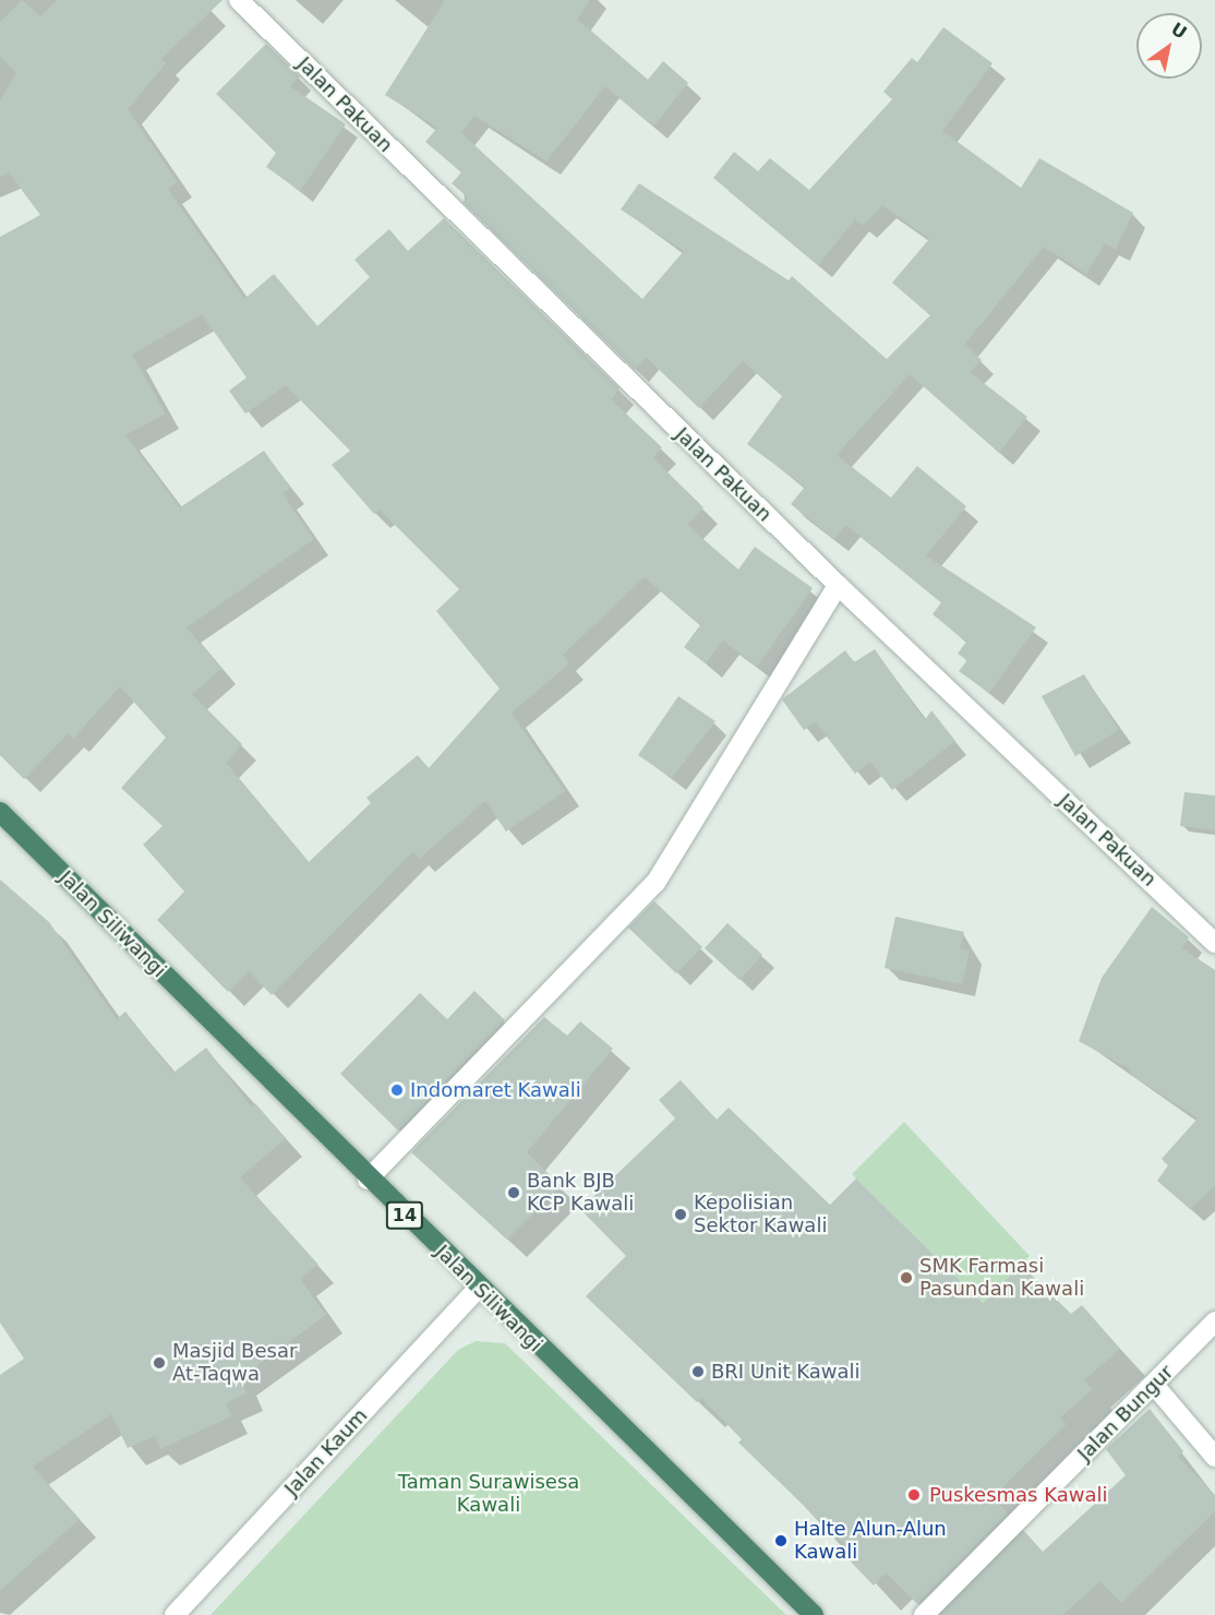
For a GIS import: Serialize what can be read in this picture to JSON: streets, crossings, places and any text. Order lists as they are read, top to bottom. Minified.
{"streets":{"highway":["Jalan Siliwangi","14"],"street":["Jalan Pakuan","Jalan Bungur","Jalan Kaum"]},"crossings":[["Jalan Siliwangi","Jalan Kaum"]],"parks":["Taman Surawisesa Kawali"],"places":["Indomaret Kawali","Bank BJB KCP Kawali","Kepolisian Sektor Kawali","SMK Farmasi Pasundan Kawali","Masjid Besar At-Taqwa","BRI Unit Kawali","Puskesmas Kawali","Halte Alun-Alun Kawali"],"north":"top right"}
